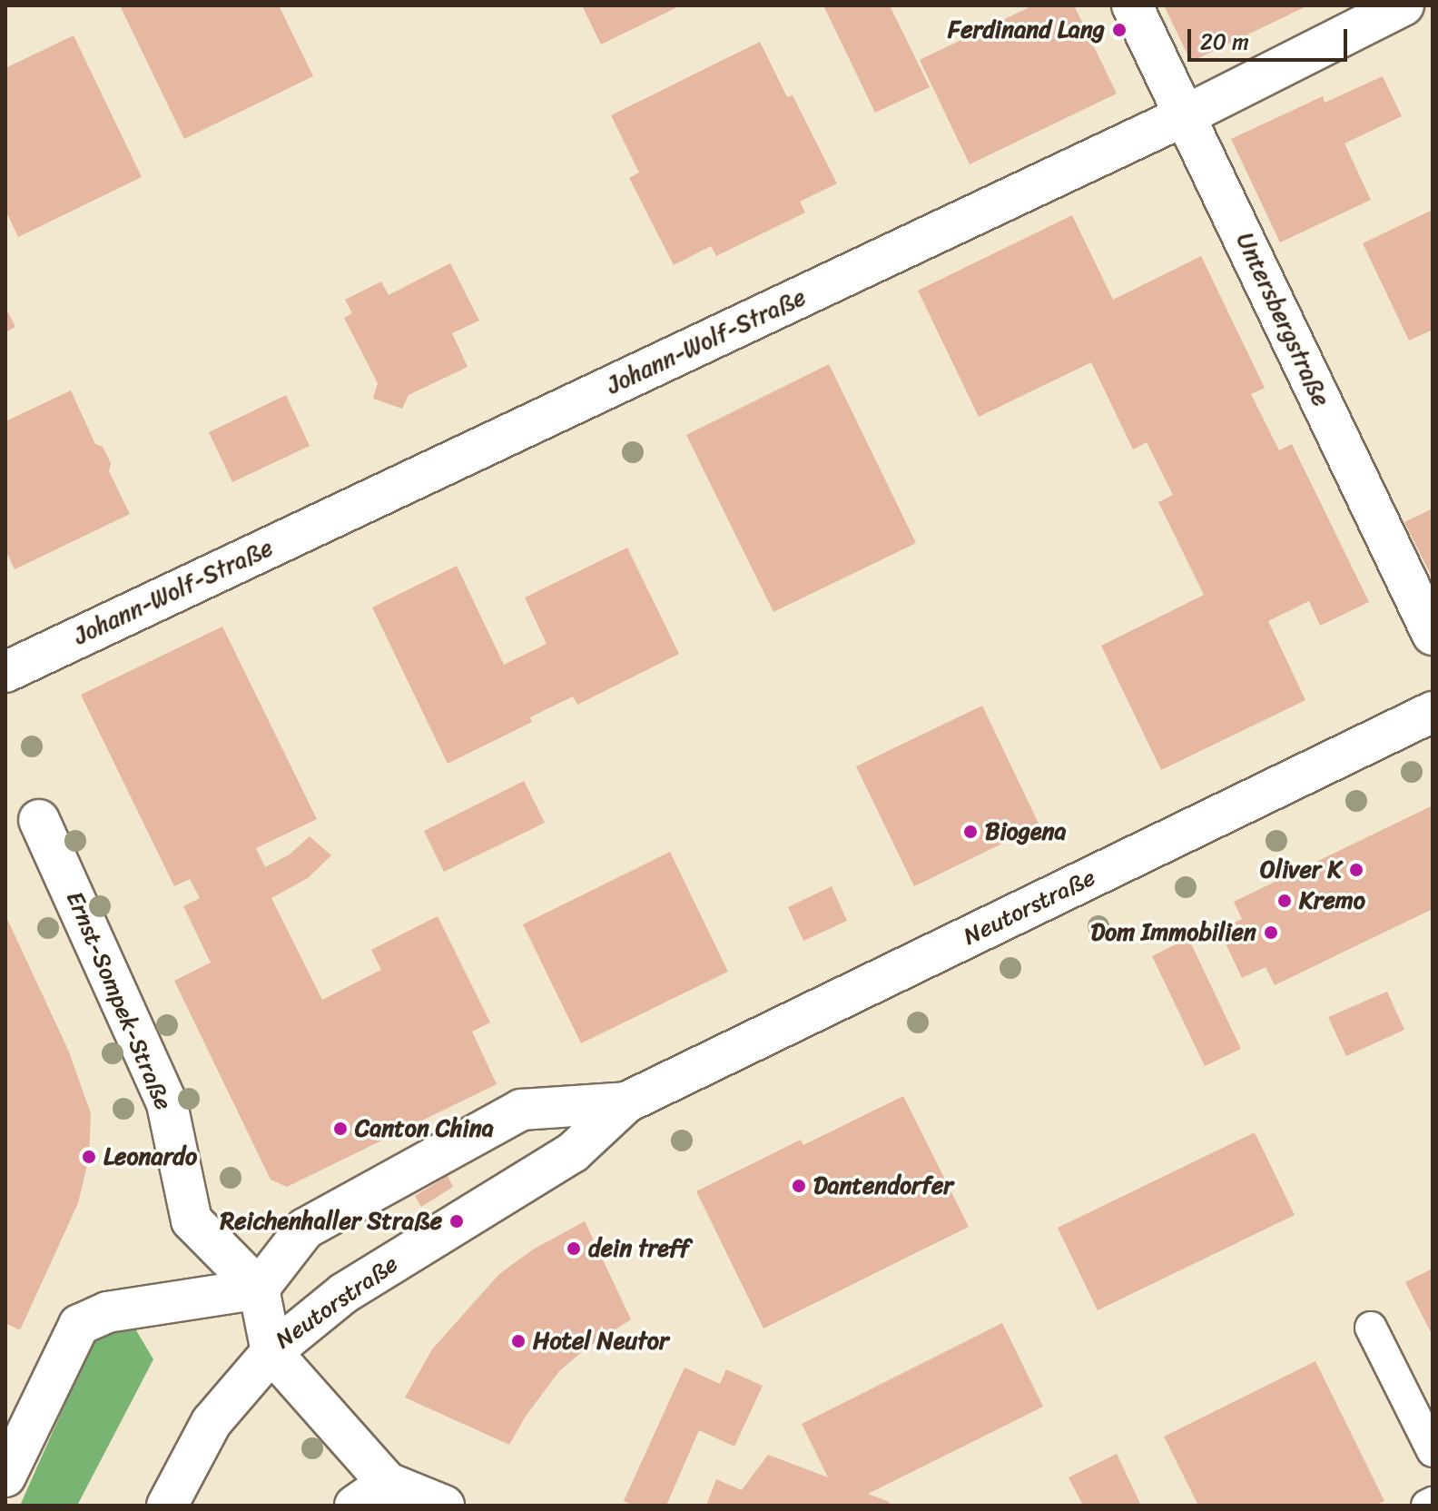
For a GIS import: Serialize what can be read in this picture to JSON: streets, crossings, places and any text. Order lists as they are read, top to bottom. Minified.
{"streets":{"street":["Untersbergstraße","Johann-Wolf-Straße","Neutorstraße","Ernst-Sompek-Straße"]},"crossings":[["Untersbergstraße","Johann-Wolf-Straße"],["Neutorstraße","Ernst-Sompek-Straße"]],"places":["Ferdinand Lang","Biogena","Oliver K","Kremo","Dom Immobilien","Canton China","Leonardo","Dantendorfer","Reichenhaller Straße","dein treff","Hotel Neutor"],"scale_bar":"20 m"}
